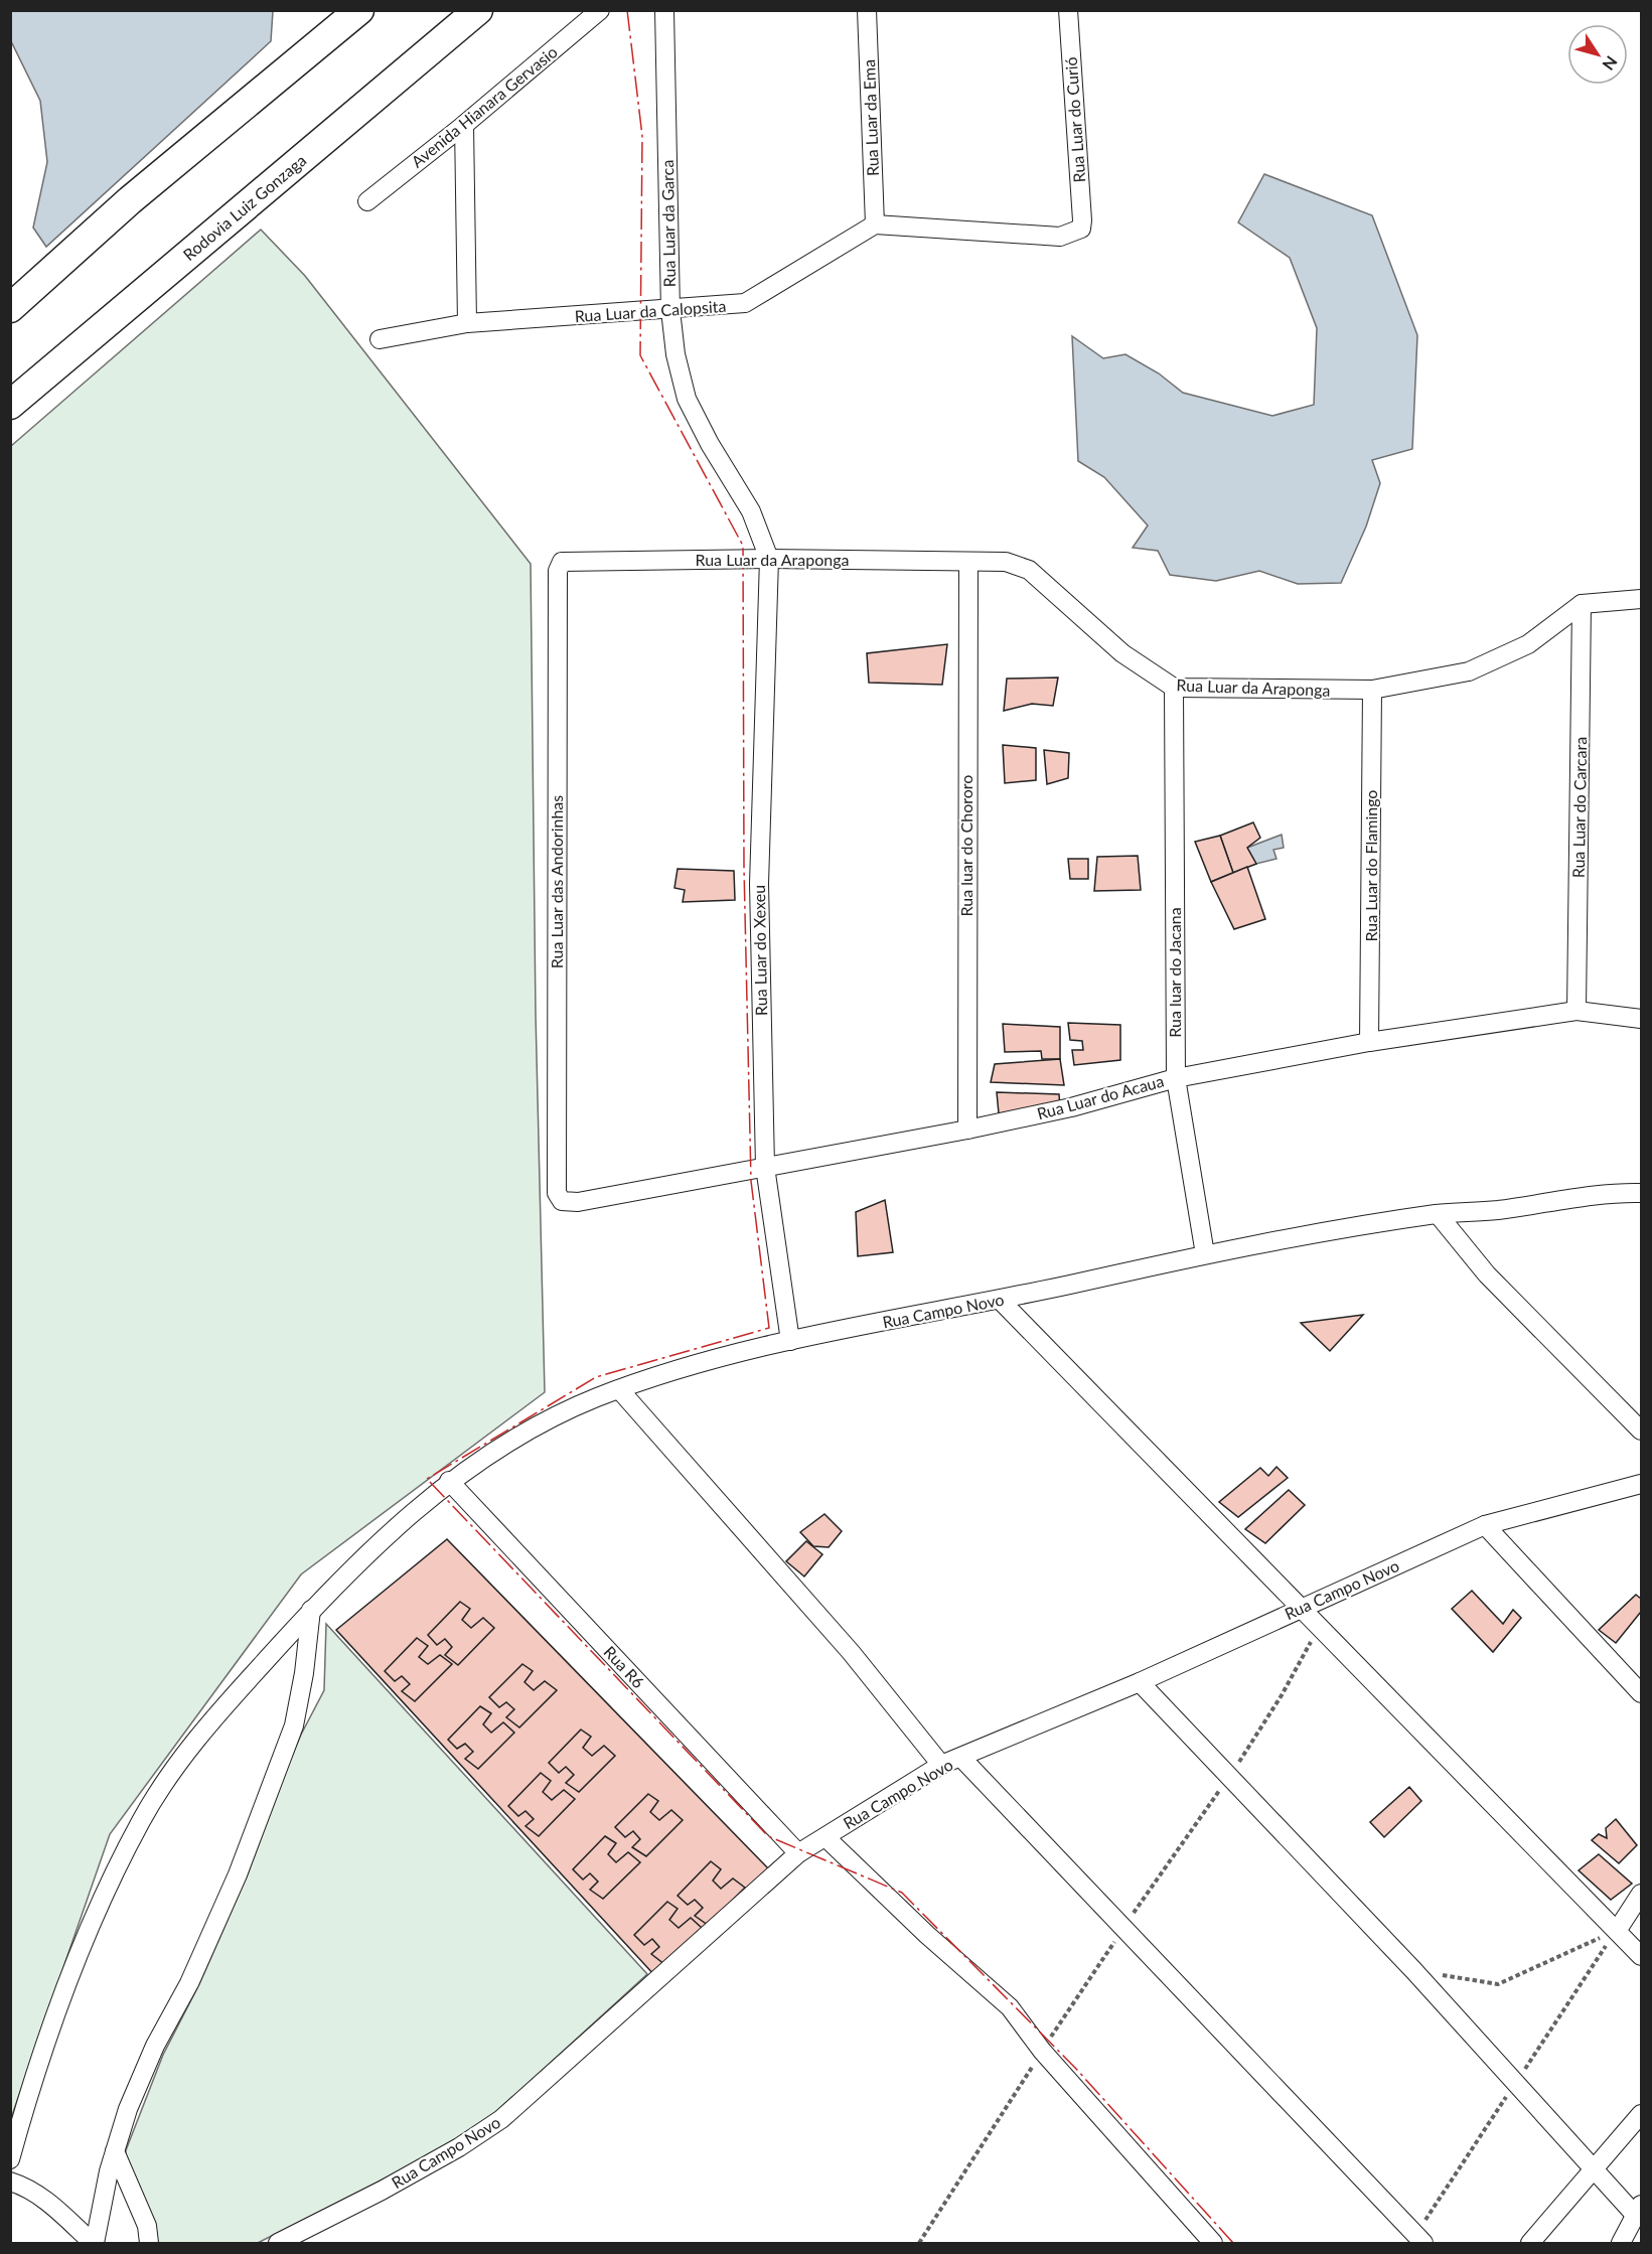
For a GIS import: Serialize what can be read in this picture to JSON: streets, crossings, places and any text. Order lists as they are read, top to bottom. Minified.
{"streets":{"highway":["Rodovia Luiz Gonzaga"],"street":["Avenida Hianara Gervasio","Rua Luar da Ema","Rua Luar do Curió","Rua Luar da Garca","Rua Luar da Calopsita","Rua Luar da Araponga","Rua Luar do Carcara","Rua luar do Chororo","Rua Luar do Flamingo","Rua Luar das Andorinhas","Rua Luar do Xexeu","Rua luar do Jacana","Rua Luar do Acaua","Rua Campo Novo","Rua R6"]},"crossings":[["Rua Luar da Ema","Rua Luar do Curió"],["Rua Luar da Ema","Rua Luar da Calopsita"],["Rua Luar do Curió","Rua Luar da Calopsita"],["Rua Luar da Garca","Rua Luar da Calopsita"],["Rua Luar da Garca","Rua Luar da Araponga"],["Rua Luar da Garca","Rua Luar do Xexeu"],["Rua Luar da Araponga","Rua Luar do Carcara"],["Rua Luar da Araponga","Rua luar do Chororo"],["Rua Luar da Araponga","Rua Luar do Flamingo"],["Rua Luar da Araponga","Rua Luar das Andorinhas"],["Rua Luar da Araponga","Rua Luar do Xexeu"],["Rua Luar da Araponga","Rua luar do Jacana"],["Rua Luar do Carcara","Rua Luar do Acaua"],["Rua luar do Chororo","Rua Luar do Acaua"],["Rua Luar do Flamingo","Rua Luar do Acaua"],["Rua Luar das Andorinhas","Rua Luar do Acaua"],["Rua Luar do Xexeu","Rua Luar do Acaua"],["Rua Luar do Xexeu","Rua Campo Novo"],["Rua luar do Jacana","Rua Luar do Acaua"],["Rua luar do Jacana","Rua Campo Novo"],["Rua Campo Novo","Rua R6"]],"north":"bottom right"}
